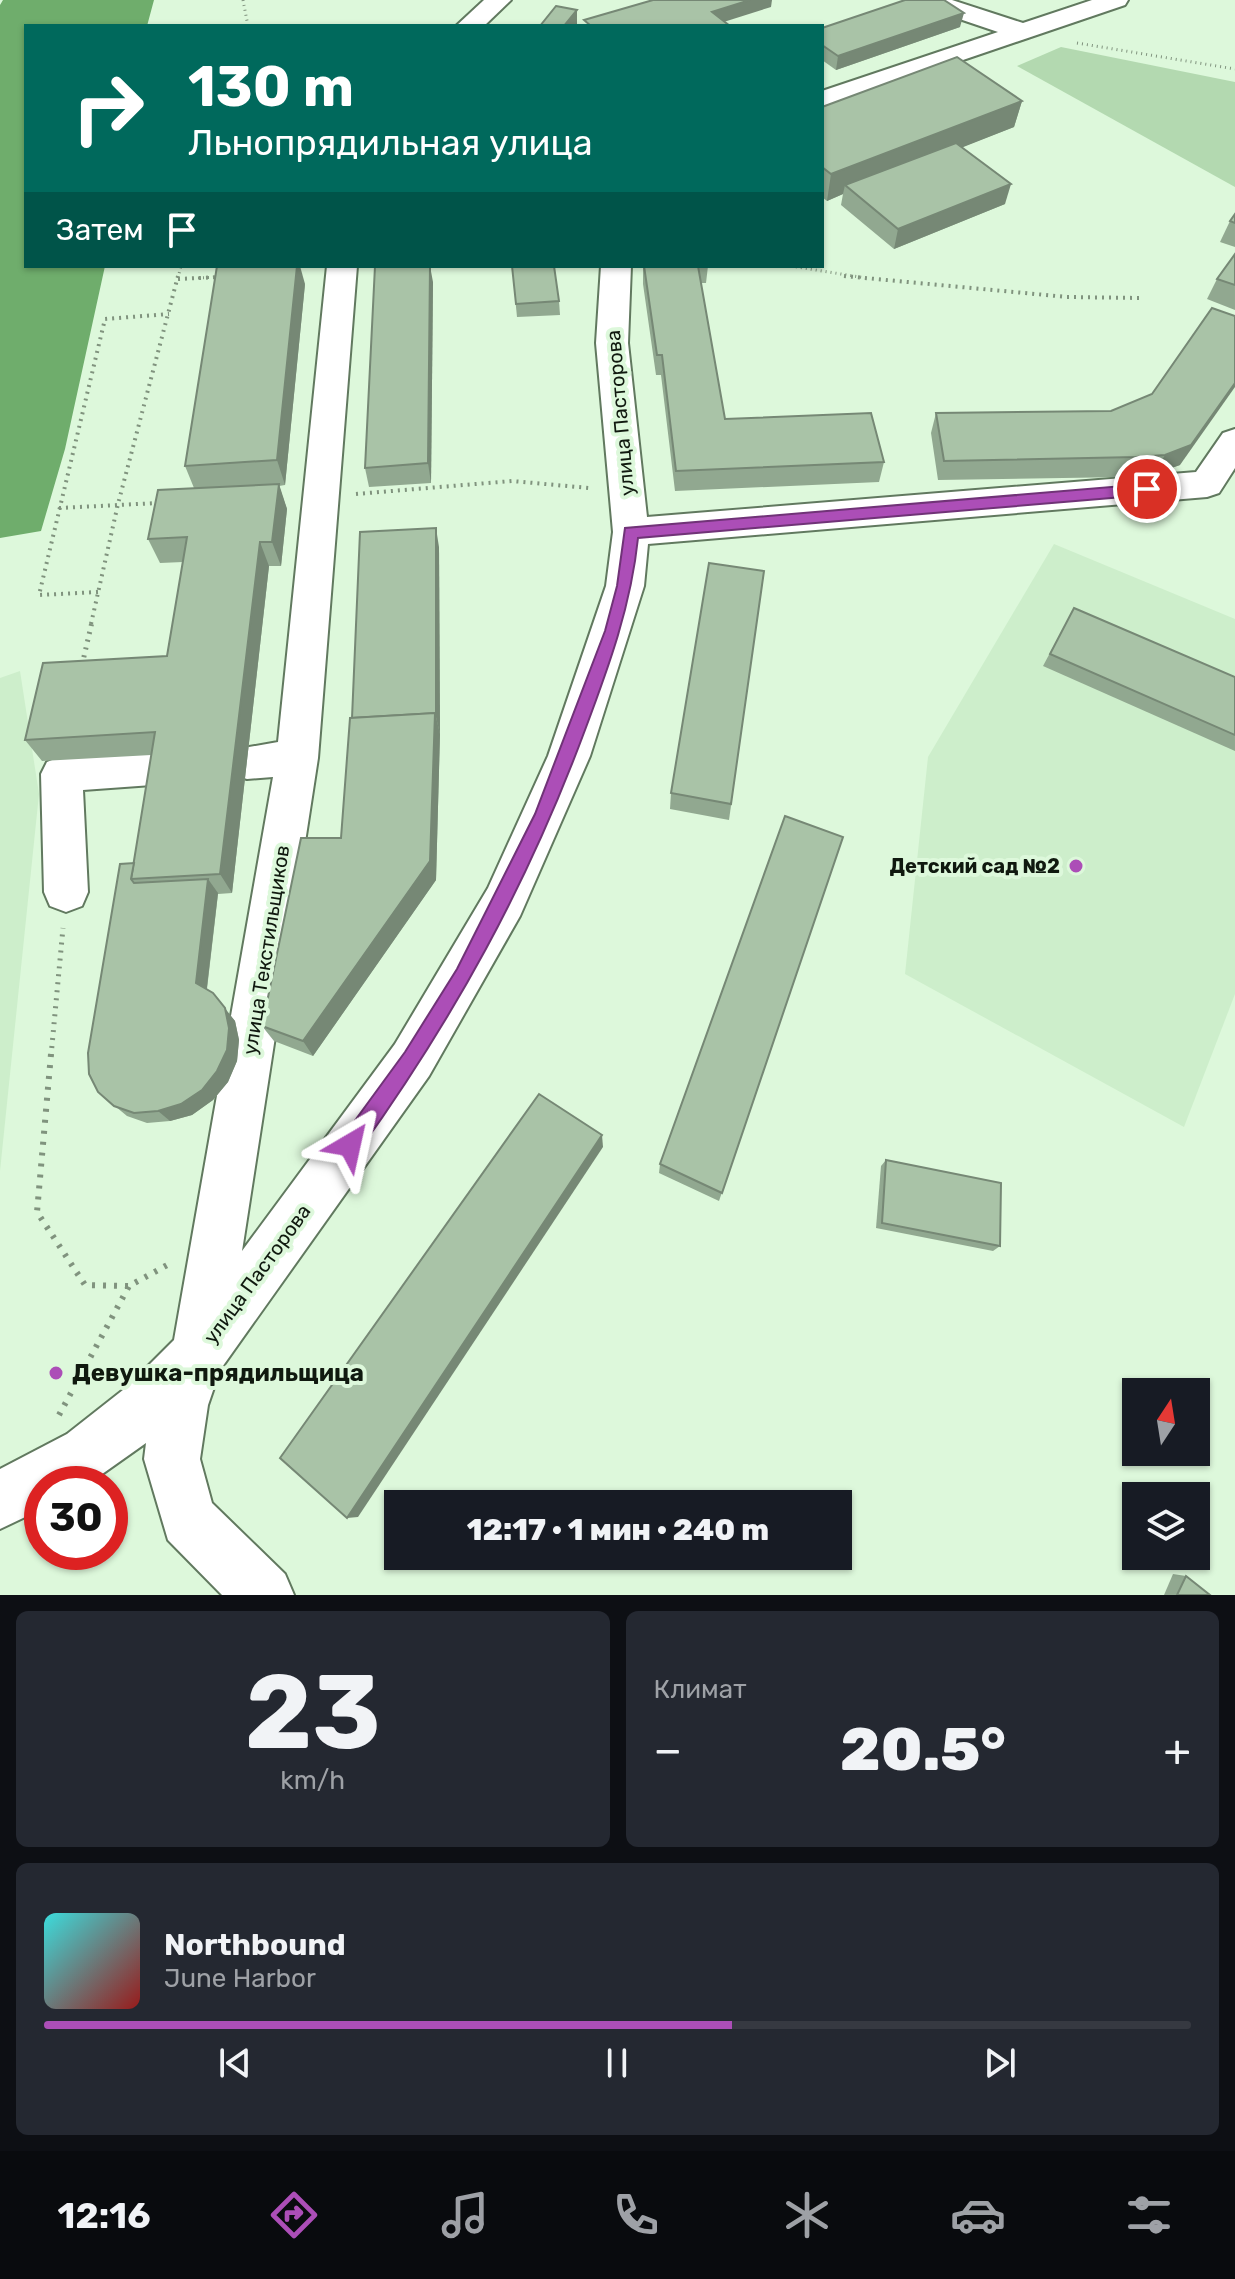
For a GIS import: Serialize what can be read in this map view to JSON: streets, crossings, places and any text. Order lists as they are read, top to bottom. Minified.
{"streets":{"street":["улица Пасторова","улица Текстильщиков"]},"crossings":[["улица Пасторова","улица Текстильщиков"]],"places":["Детский сад №2","Девушка-прядильщица"],"north":"top","page":{"turn":["130 m","Льнопрядильная улица"],"then":"Затем","limit":"30","trip":"12:17 · 1 мин · 240 m","tile":[["23","km/h"],"Климат"],"heat":["−","20.5°","+"],"song":["Northbound","June Harbor"],"tabs":"12:16"}}
